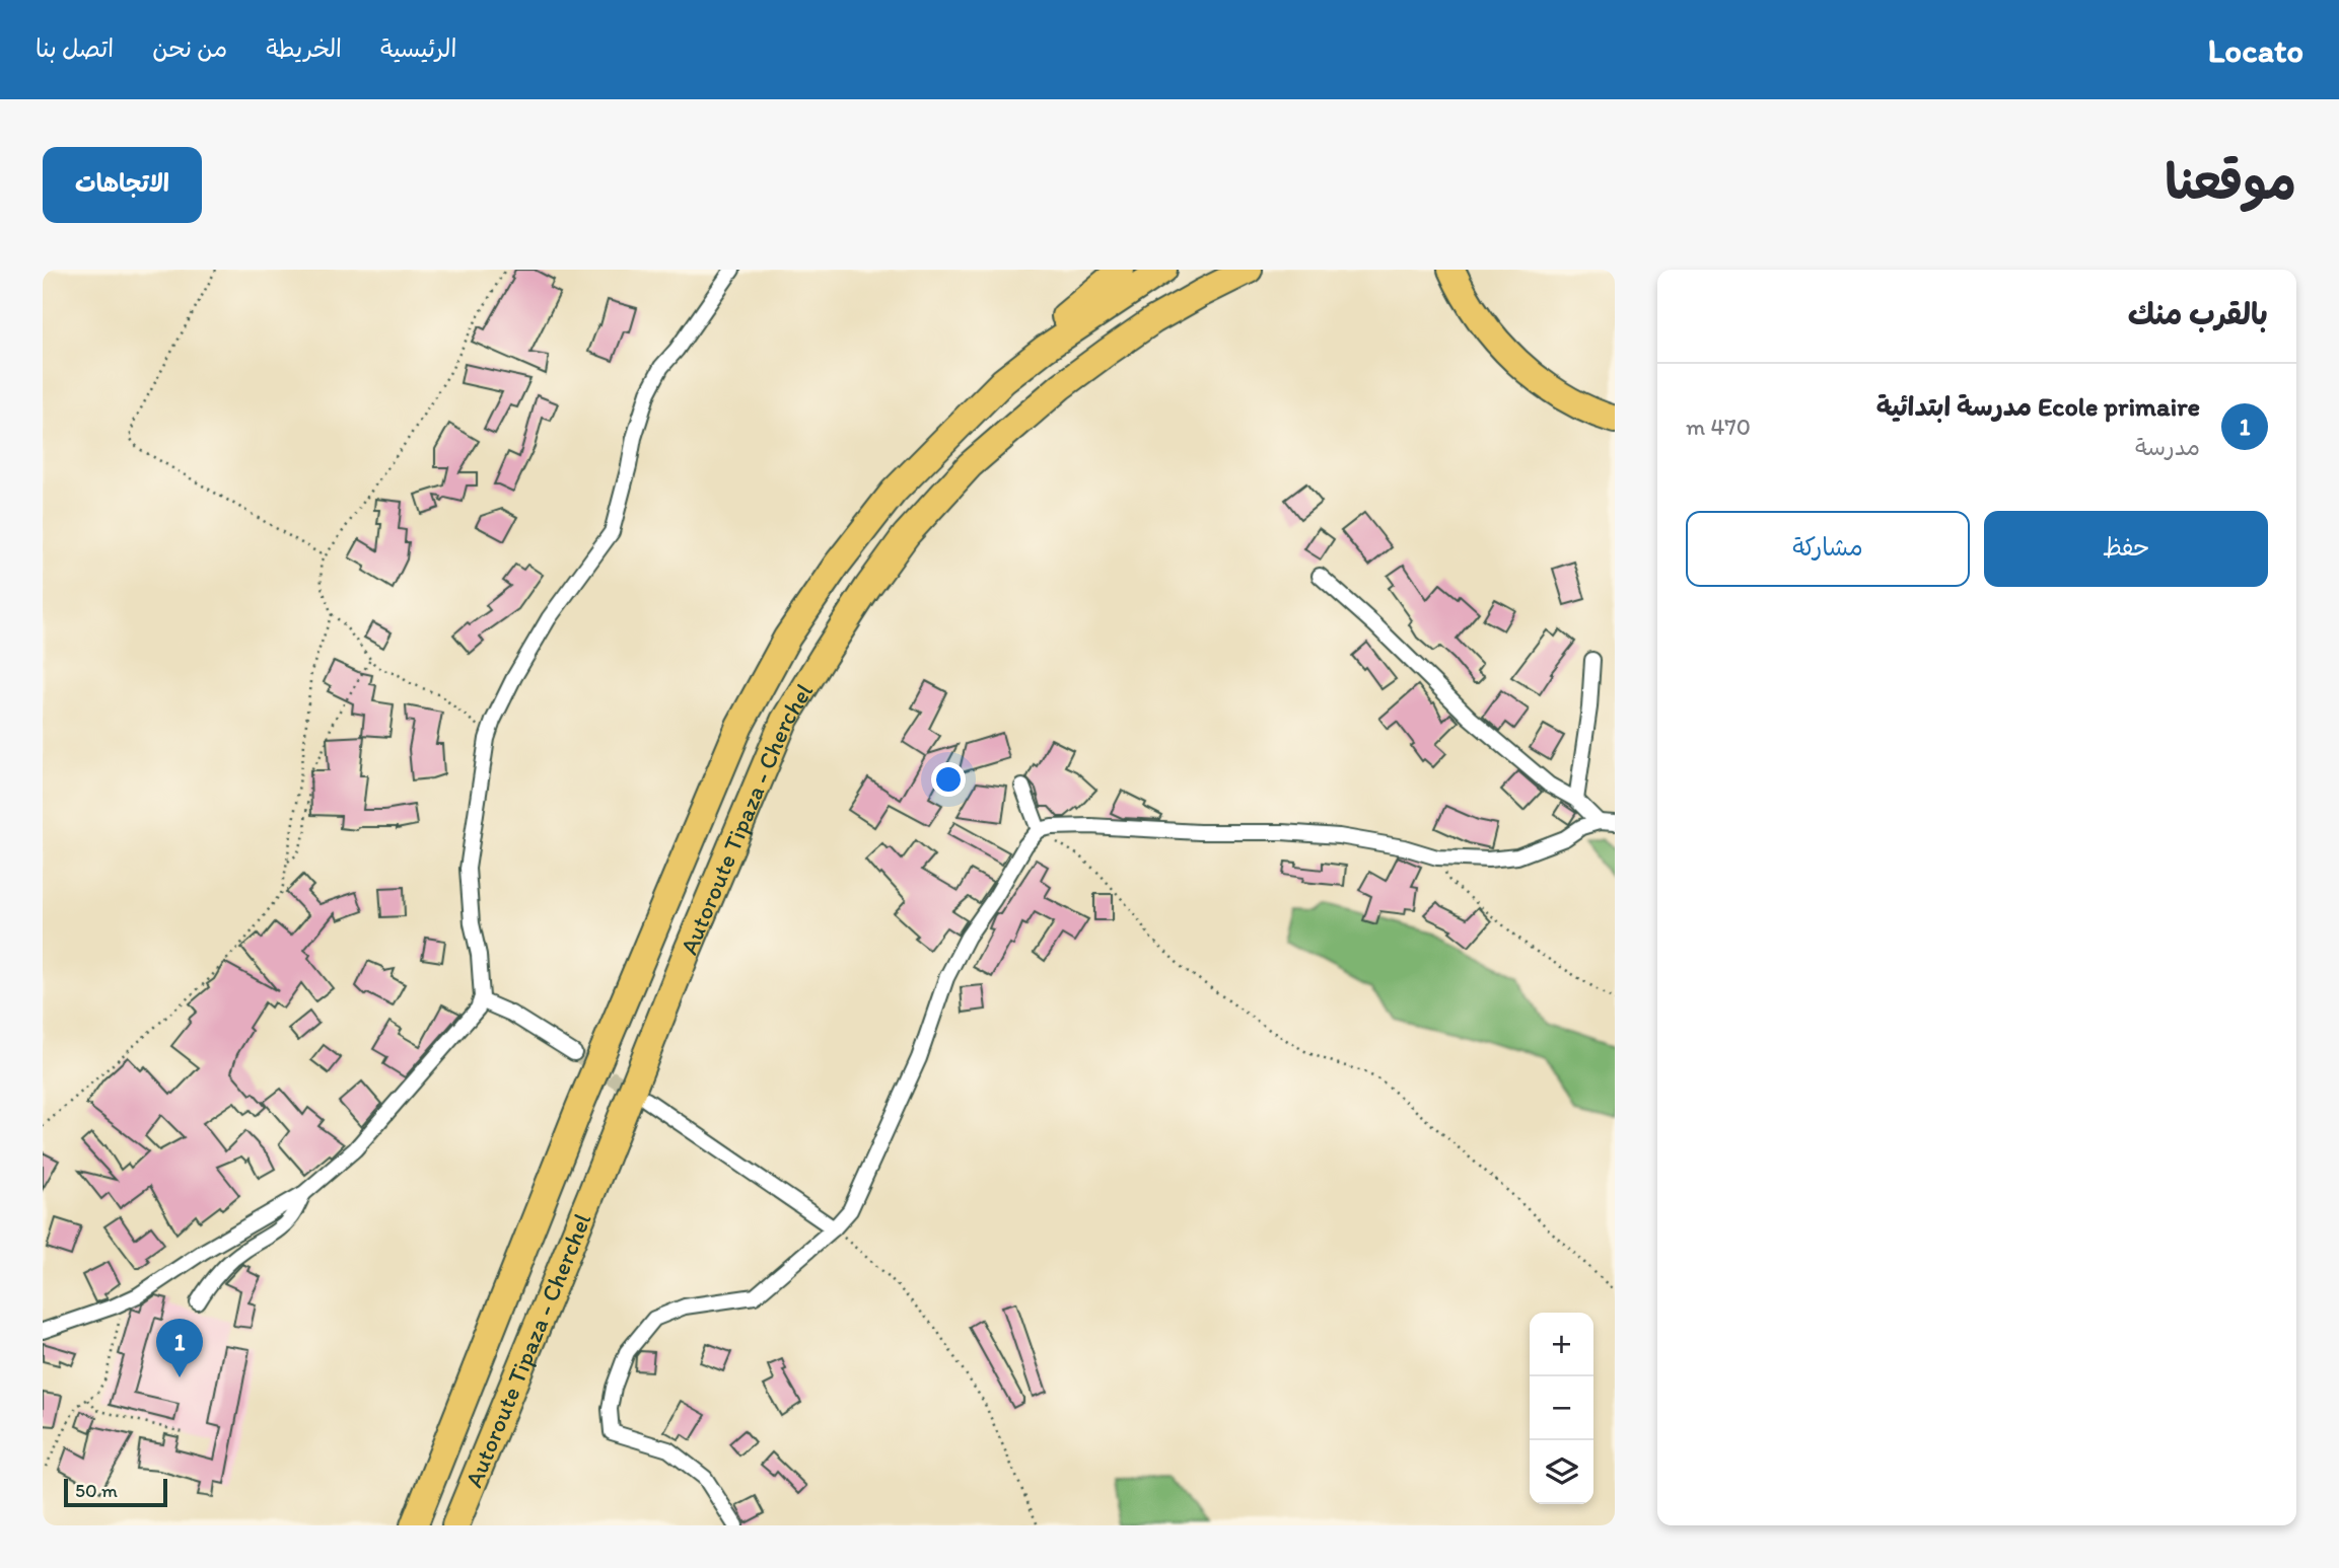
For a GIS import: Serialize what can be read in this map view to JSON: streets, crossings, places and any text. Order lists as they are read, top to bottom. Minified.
{"streets":{"highway":["Autoroute Tipaza - Cherchel"]},"scale_bar":"50 m","page":{"header":"Locato","nav":["الرئيسية","الخريطة","من نحن","اتصل بنا"],"title":"موقعنا","buttons":["الاتجاهات",["حفظ","مشاركة"]],"heading":"بالقرب منك","list":[{"mark":"1","name":"Ecole primaire مدرسة ابتدائية","note":"مدرسة","value":"470 m"}],"map_buttons":["+","−"],"pins":"1","scale":"50 m"}}
